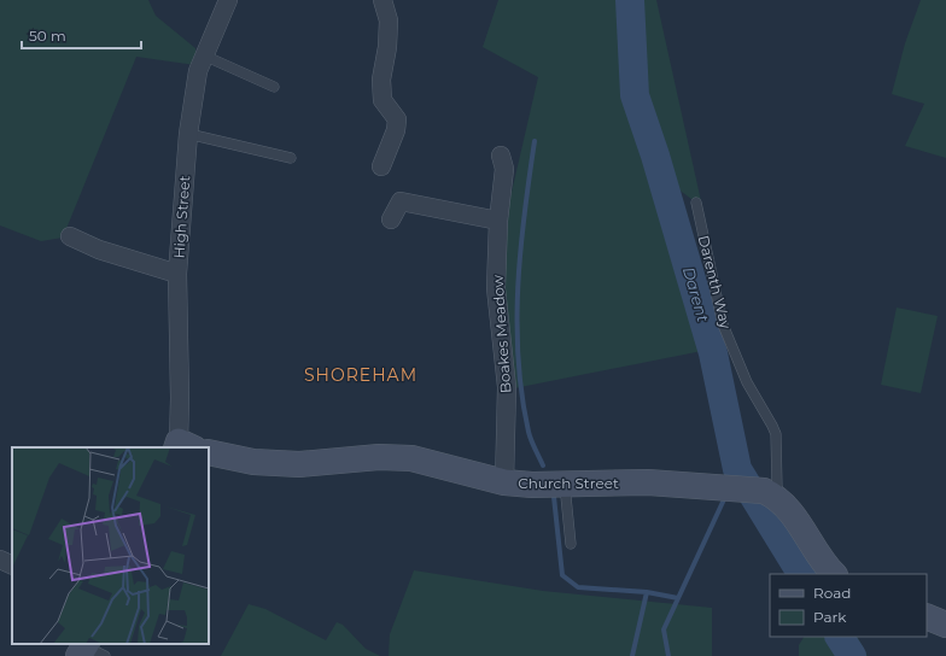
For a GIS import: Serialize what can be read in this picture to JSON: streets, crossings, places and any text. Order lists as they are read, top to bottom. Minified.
{"streets":{"street":["High Street","Boakes Meadow","Church Street"],"lane":["Darenth Way"]},"crossings":[["Darenth Way","Church Street"],["Boakes Meadow","Church Street"]],"districts":["SHOREHAM"],"water":["Darent"],"legend":["Road","Park"],"scale_bar":"50 m"}
